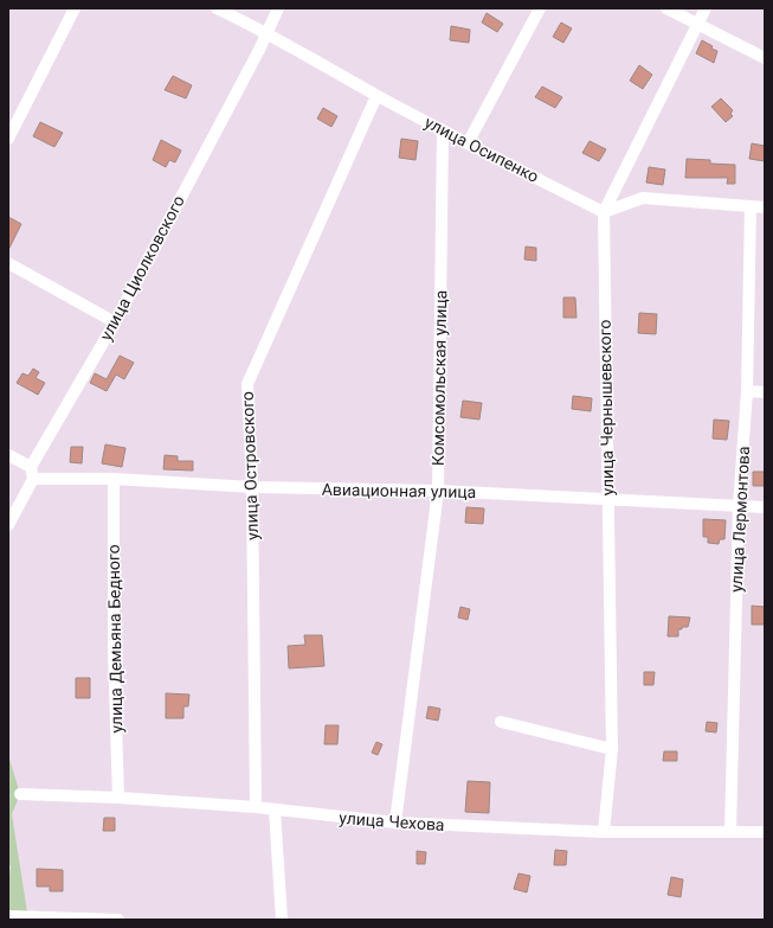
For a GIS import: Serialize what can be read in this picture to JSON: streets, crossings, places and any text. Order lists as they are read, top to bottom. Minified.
{"streets":{"street":["улица Осипенко","улица Циолковского","Комсомольская улица","улица Чернышевского","улица Островского","Авиационная улица","улица Лермонтова","улица Демьяна Бедного","улица Чехова"]},"crossings":[["улица Осипенко","улица Циолковского"],["улица Осипенко","Комсомольская улица"],["улица Осипенко","улица Чернышевского"],["улица Осипенко","улица Островского"],["улица Циолковского","Авиационная улица"],["Комсомольская улица","Авиационная улица"],["Комсомольская улица","улица Чехова"],["улица Чернышевского","Авиационная улица"],["улица Чернышевского","улица Чехова"],["улица Островского","Авиационная улица"],["улица Островского","улица Чехова"],["Авиационная улица","улица Лермонтова"],["Авиационная улица","улица Демьяна Бедного"],["улица Лермонтова","улица Чехова"],["улица Демьяна Бедного","улица Чехова"]]}
